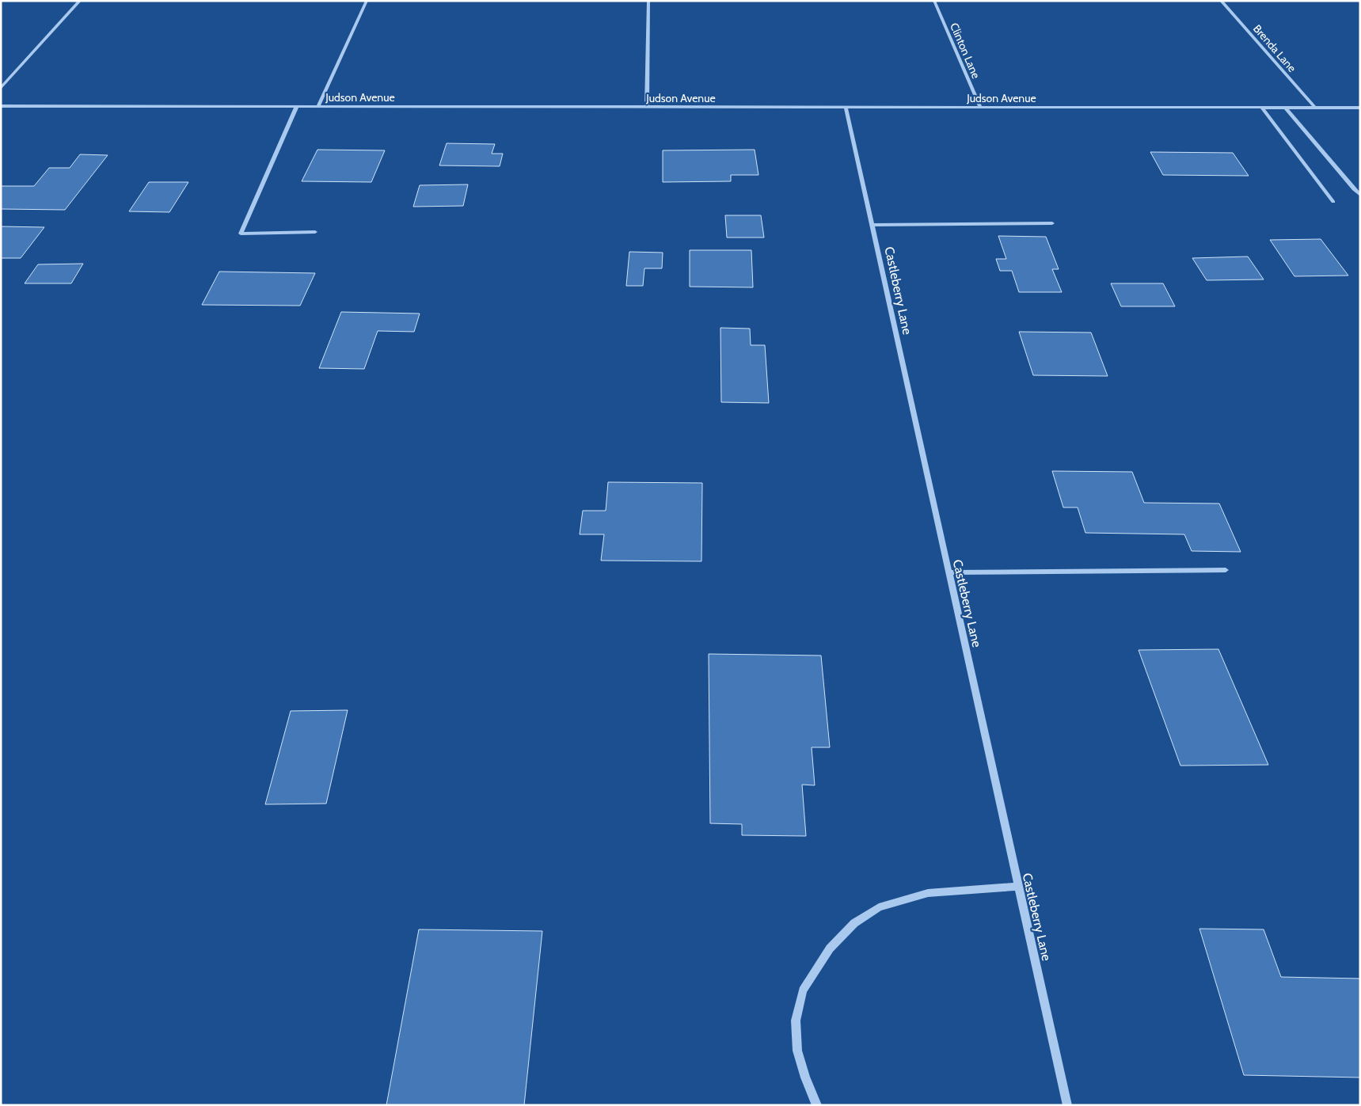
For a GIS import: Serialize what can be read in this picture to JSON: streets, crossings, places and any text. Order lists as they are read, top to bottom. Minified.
{"streets":{"street":["Brenda Lane","Clinton Lane","Judson Avenue","Castleberry Lane"]},"crossings":[["Brenda Lane","Judson Avenue"],["Clinton Lane","Judson Avenue"],["Judson Avenue","Castleberry Lane"]]}
